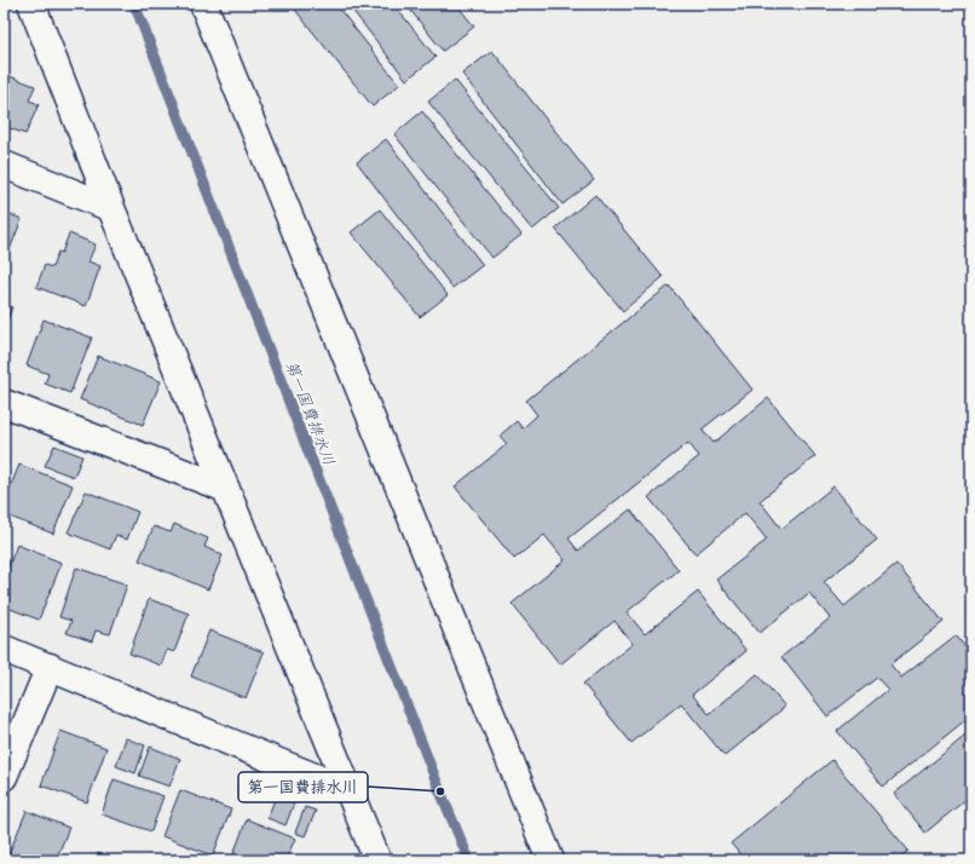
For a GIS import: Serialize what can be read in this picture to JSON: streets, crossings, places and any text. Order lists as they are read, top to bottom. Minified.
{"water":["第一国費排水川"],"places":["第一国費排水川"]}
